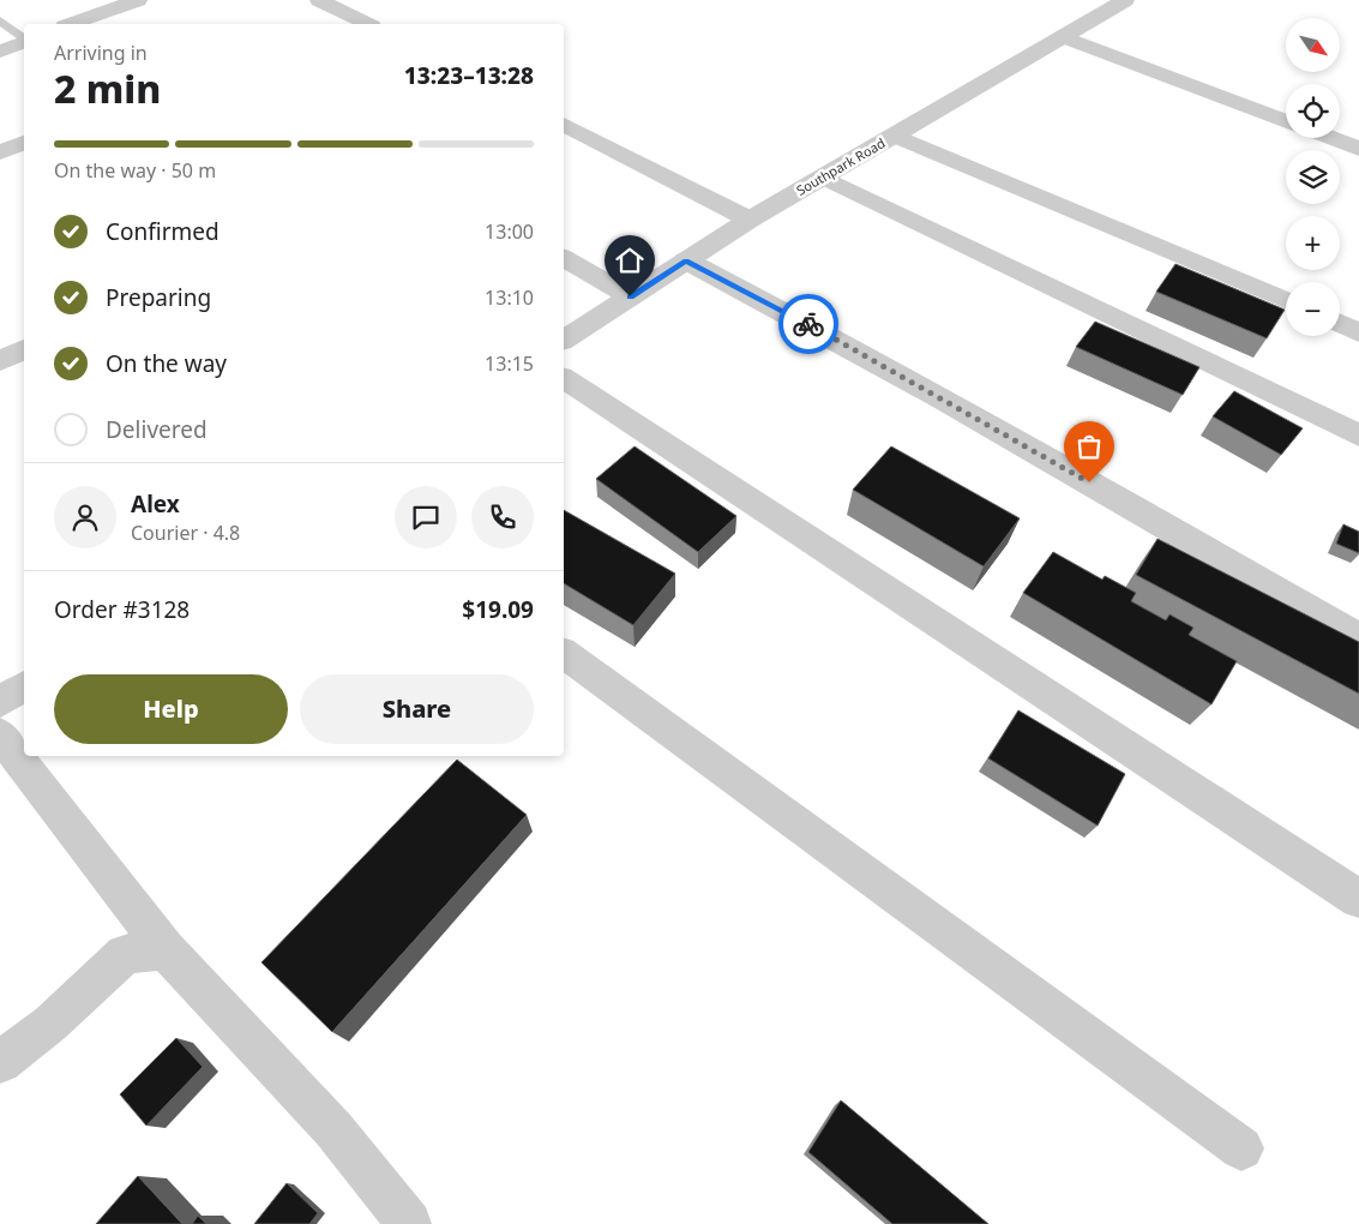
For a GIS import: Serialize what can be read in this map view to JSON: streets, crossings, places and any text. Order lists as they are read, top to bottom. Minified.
{"streets":{"street":["Southpark Road"]},"north":"bottom right","page":{"map_buttons":["+","−"],"heading":["2 min","Arriving in","13:23–13:28"],"panel":["Alex","Courier · 4.8","Order #3128","$19.09"],"bar":"On the way · 50 m","list":[["Confirmed","13:00"],["Preparing","13:10"],["On the way","13:15"],"Delivered"],"buttons":["Help","Share"]}}
